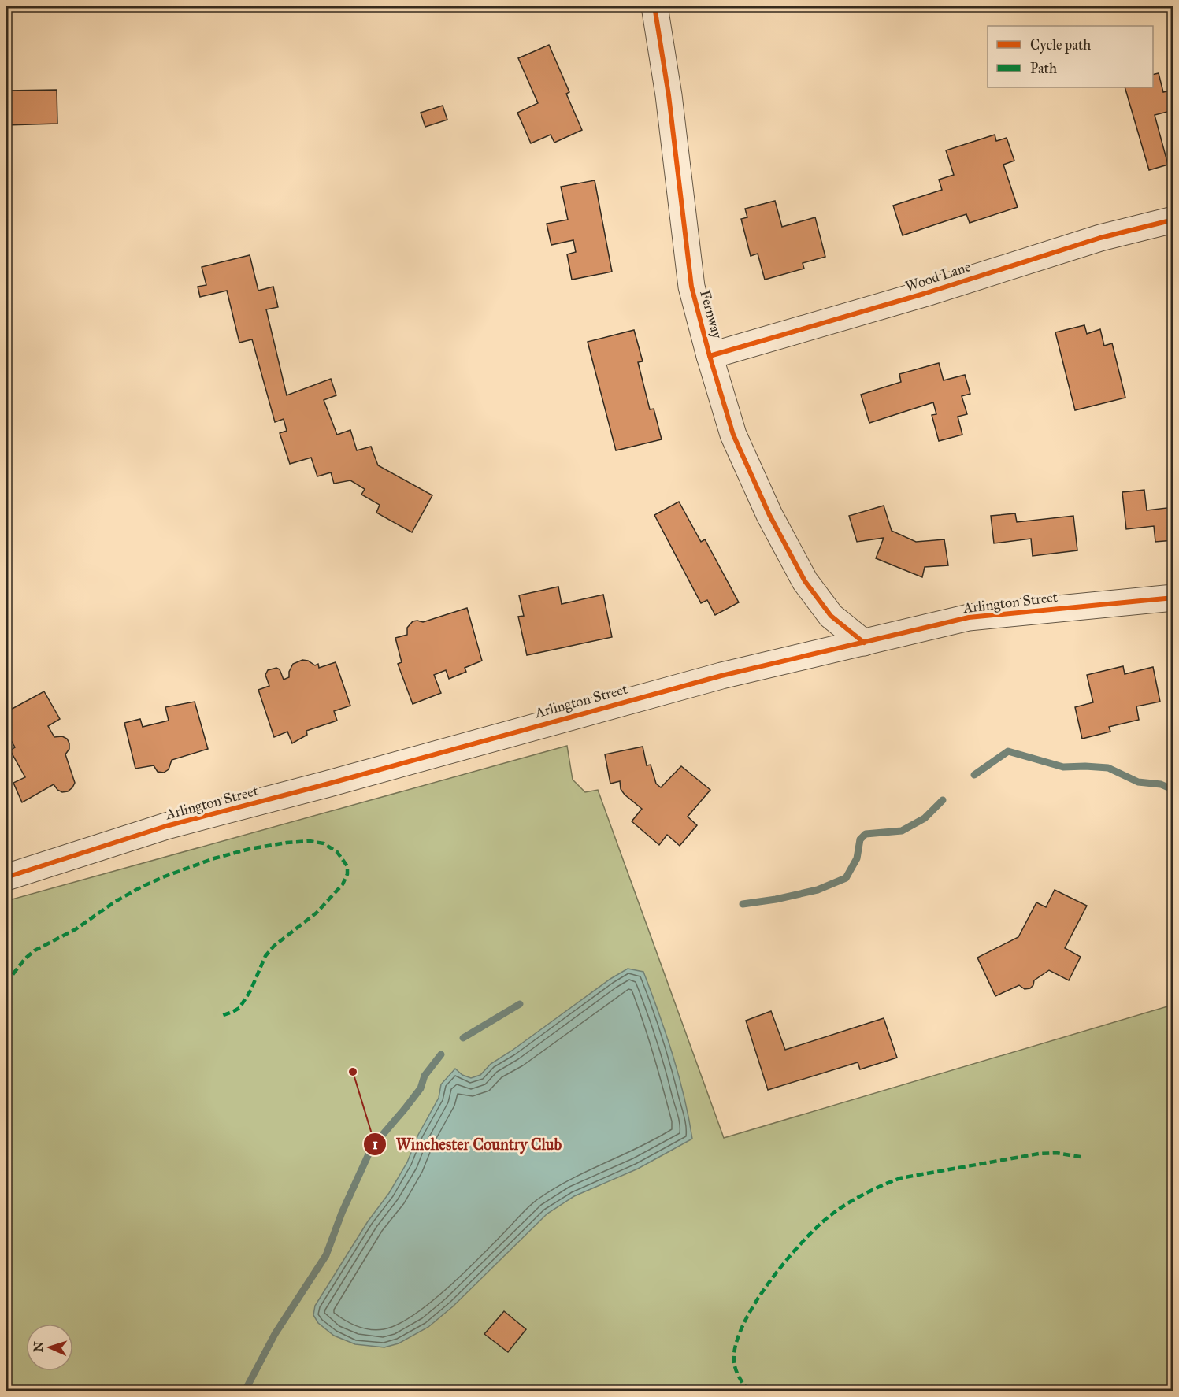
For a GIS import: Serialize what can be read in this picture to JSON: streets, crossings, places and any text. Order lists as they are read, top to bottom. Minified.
{"streets":{"street":["Wood Lane","Fernway","Arlington Street"]},"crossings":[["Wood Lane","Fernway"],["Fernway","Arlington Street"]],"places":["Winchester Country Club"],"legend":["Cycle path","Path"],"north":"left"}
